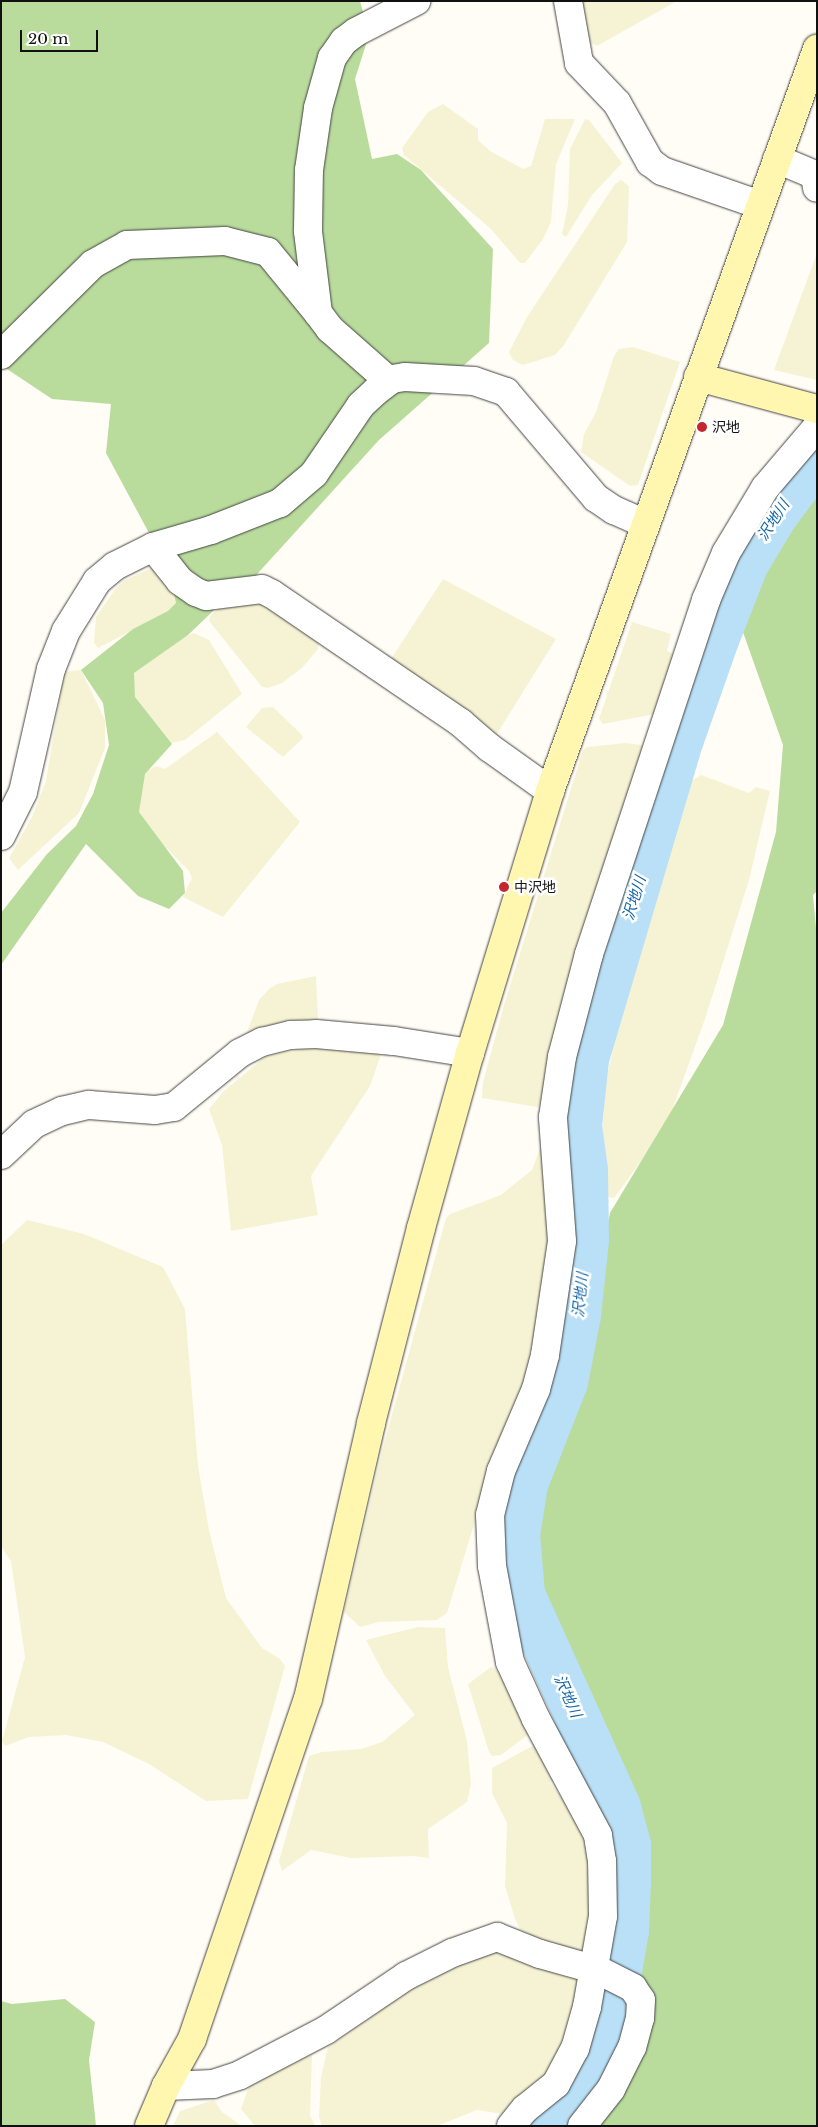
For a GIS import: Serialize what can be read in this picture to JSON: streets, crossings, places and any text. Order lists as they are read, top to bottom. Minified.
{"water":["沢地川"],"places":["沢地","中沢地"],"scale_bar":"20 m"}
